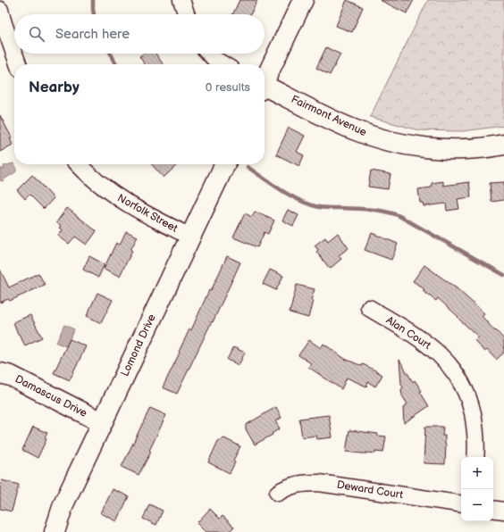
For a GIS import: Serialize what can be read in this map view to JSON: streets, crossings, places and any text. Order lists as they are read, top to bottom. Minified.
{"streets":{"main road":["Fairmont Avenue","Lomond Drive","Damascus Drive"],"street":["Norfolk Street","Alan Court","Deward Court"]},"crossings":[["Norfolk Street","Lomond Drive"],["Lomond Drive","Damascus Drive"]],"page":{"search":"Search here","heading":["Nearby","0 results"],"map_buttons":["+","−"]}}
